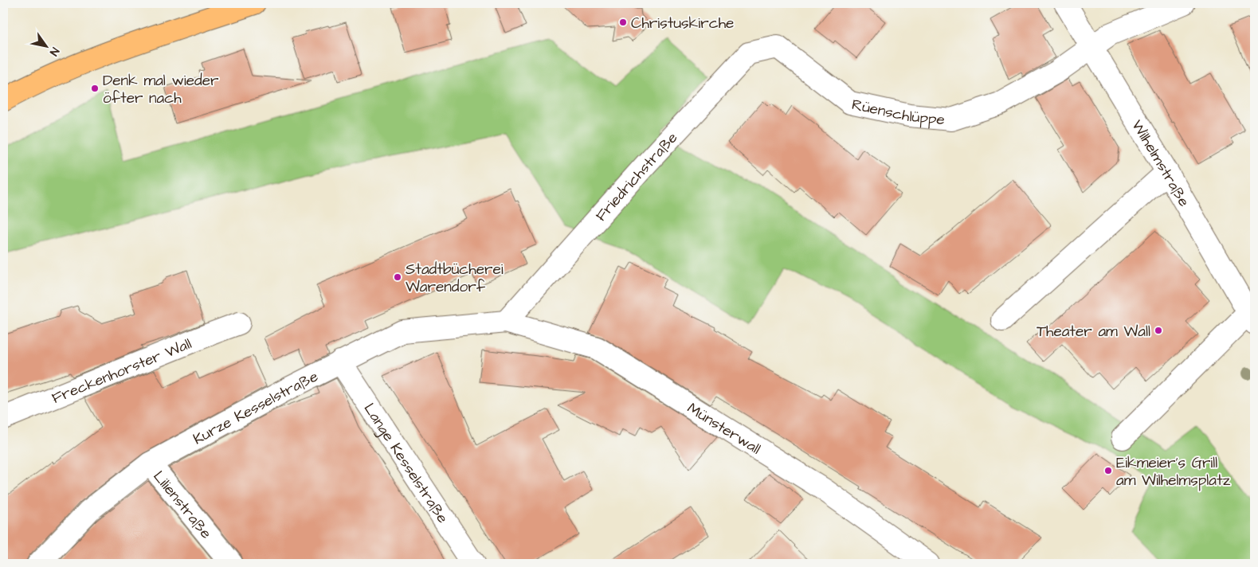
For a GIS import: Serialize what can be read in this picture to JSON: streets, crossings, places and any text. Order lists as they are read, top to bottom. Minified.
{"streets":{"street":["Rüenschlüppe","Wilhelmstraße","Friedrichstraße","Freckenhorster Wall","Kurze Kesselstraße","Münsterwall","Lange Kesselstraße","Lilienstraße"]},"crossings":[["Rüenschlüppe","Wilhelmstraße"],["Rüenschlüppe","Friedrichstraße"],["Friedrichstraße","Kurze Kesselstraße"],["Friedrichstraße","Münsterwall"],["Kurze Kesselstraße","Münsterwall"],["Kurze Kesselstraße","Lange Kesselstraße"],["Kurze Kesselstraße","Lilienstraße"]],"places":["Christuskirche","Denk mal wieder öfter nach","Stadtbücherei Warendorf","Theater am Wall","Eikmeier's Grill am Wilhelmsplatz"],"north":"bottom right"}
